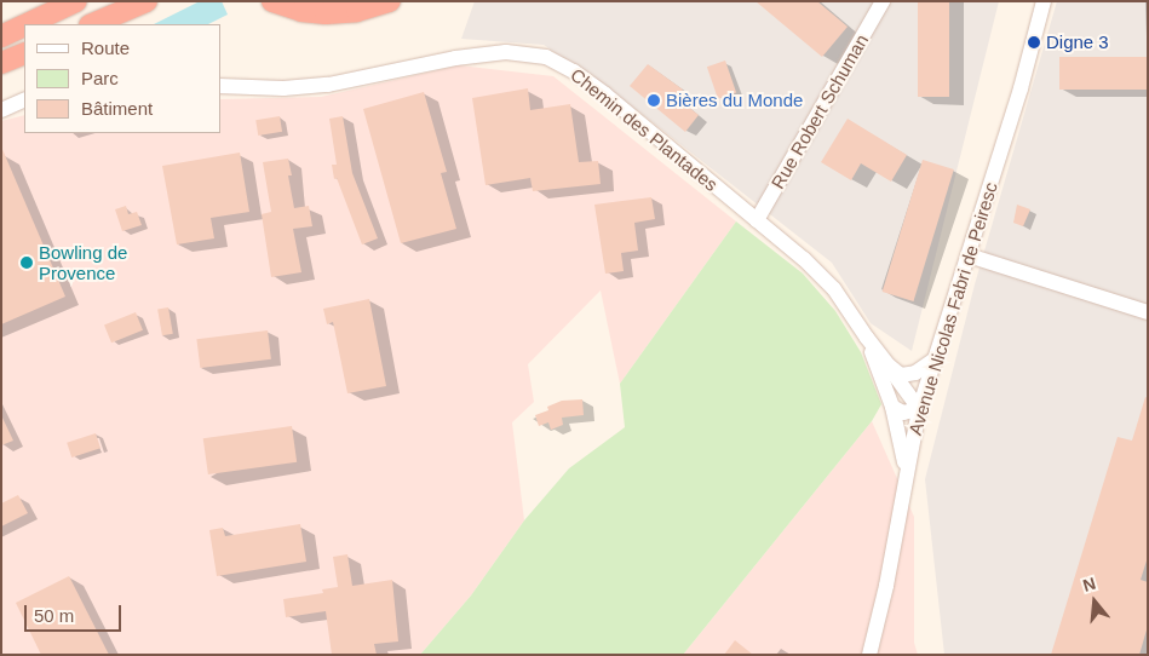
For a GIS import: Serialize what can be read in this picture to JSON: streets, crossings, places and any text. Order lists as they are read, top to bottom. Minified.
{"streets":{"street":["Rue Robert Schuman","Chemin des Plantades","Avenue Nicolas Fabri de Peiresc"]},"crossings":[["Rue Robert Schuman","Chemin des Plantades"]],"places":["Digne 3","Bières du Monde","Bowling de Provence"],"legend":["Route","Parc","Bâtiment"],"scale_bar":"50 m","north":"top"}
